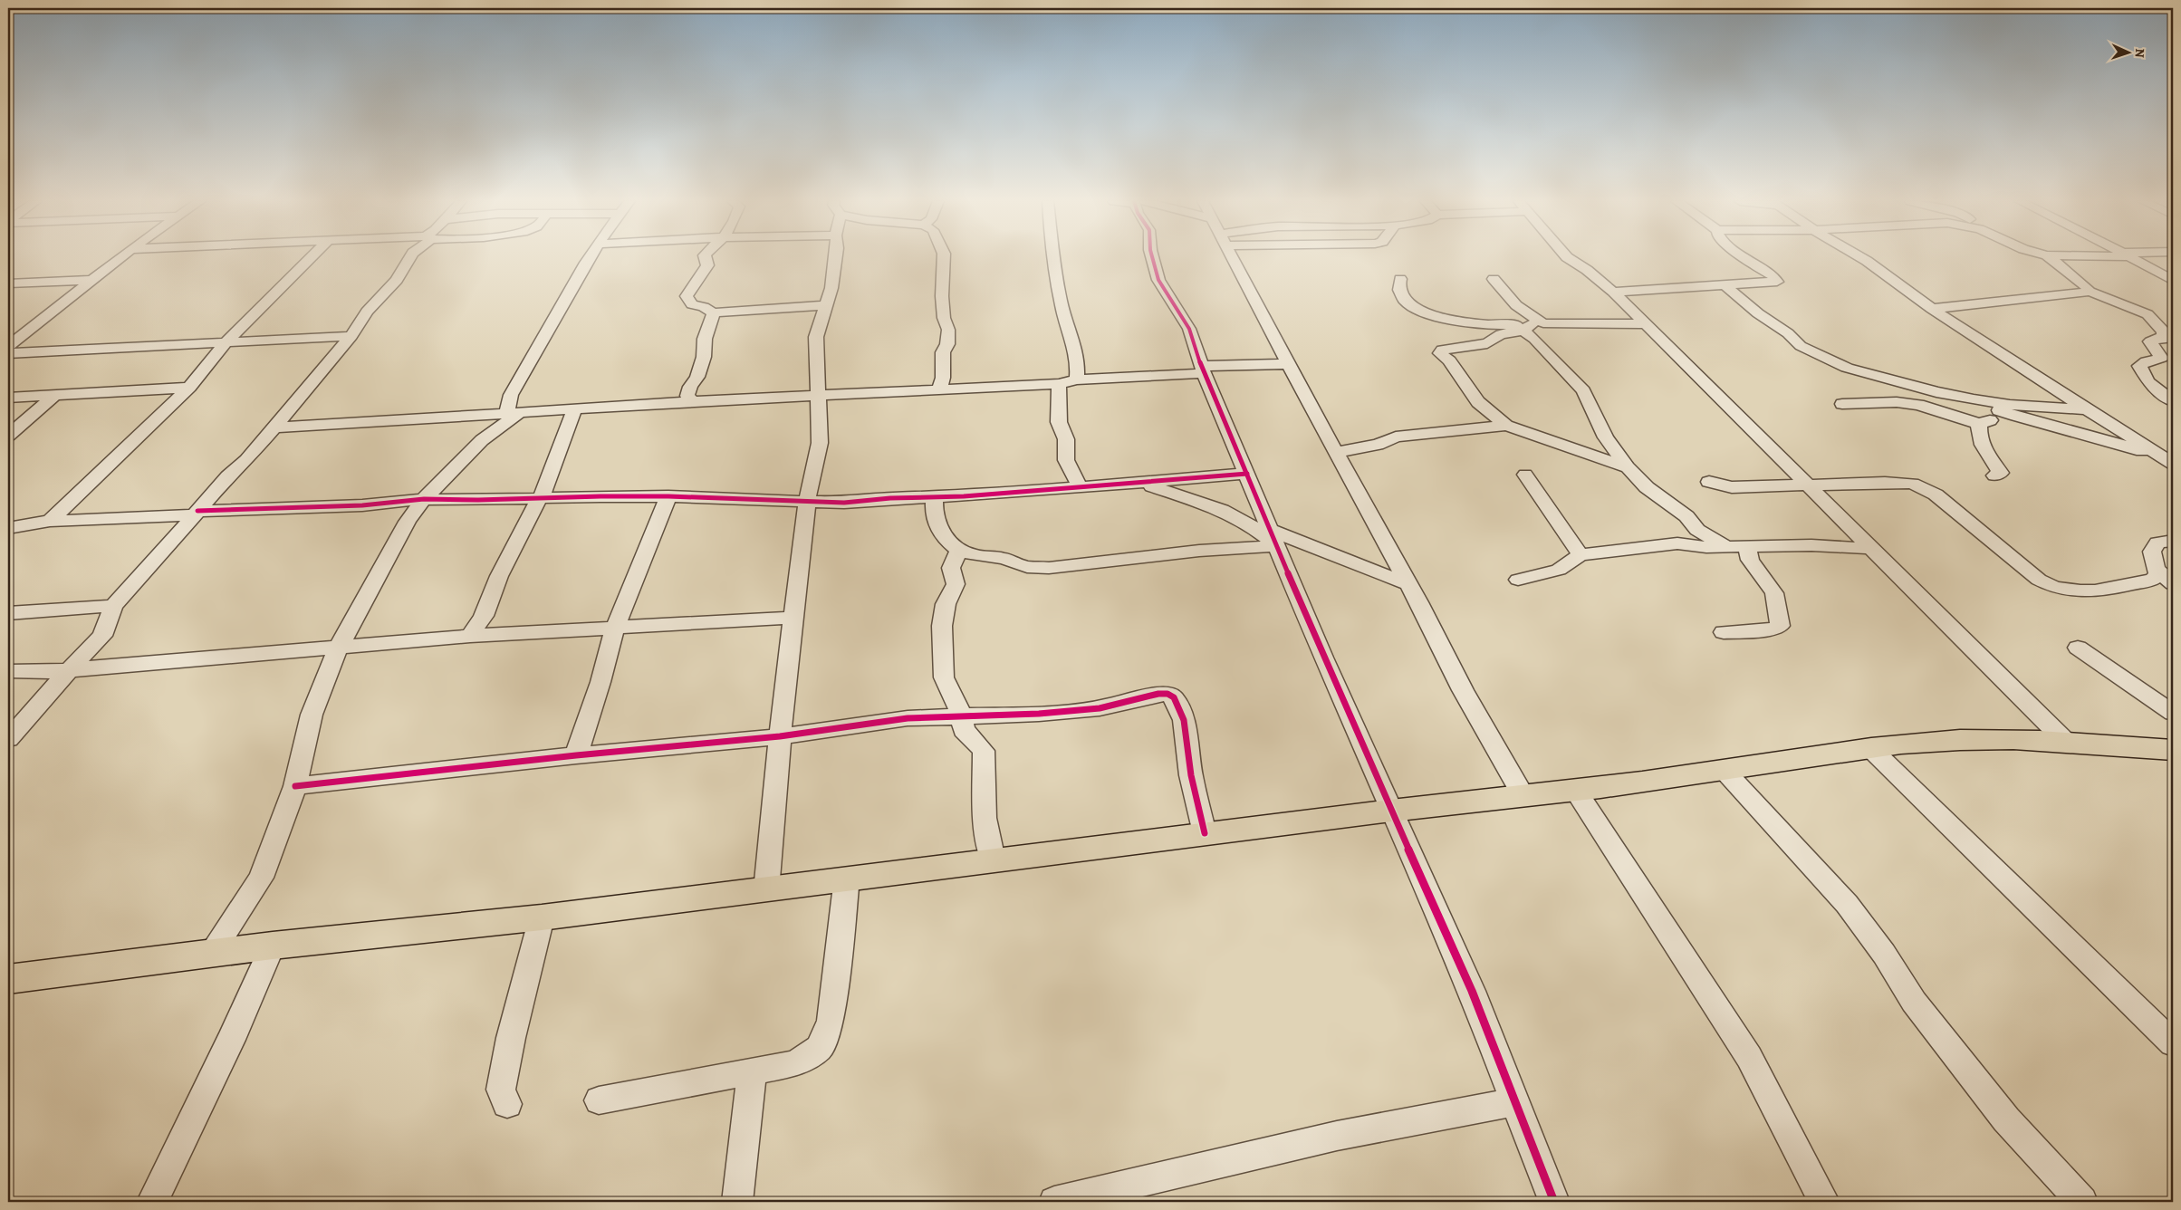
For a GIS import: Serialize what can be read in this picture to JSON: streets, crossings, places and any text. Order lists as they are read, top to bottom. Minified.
{"north":"right"}
